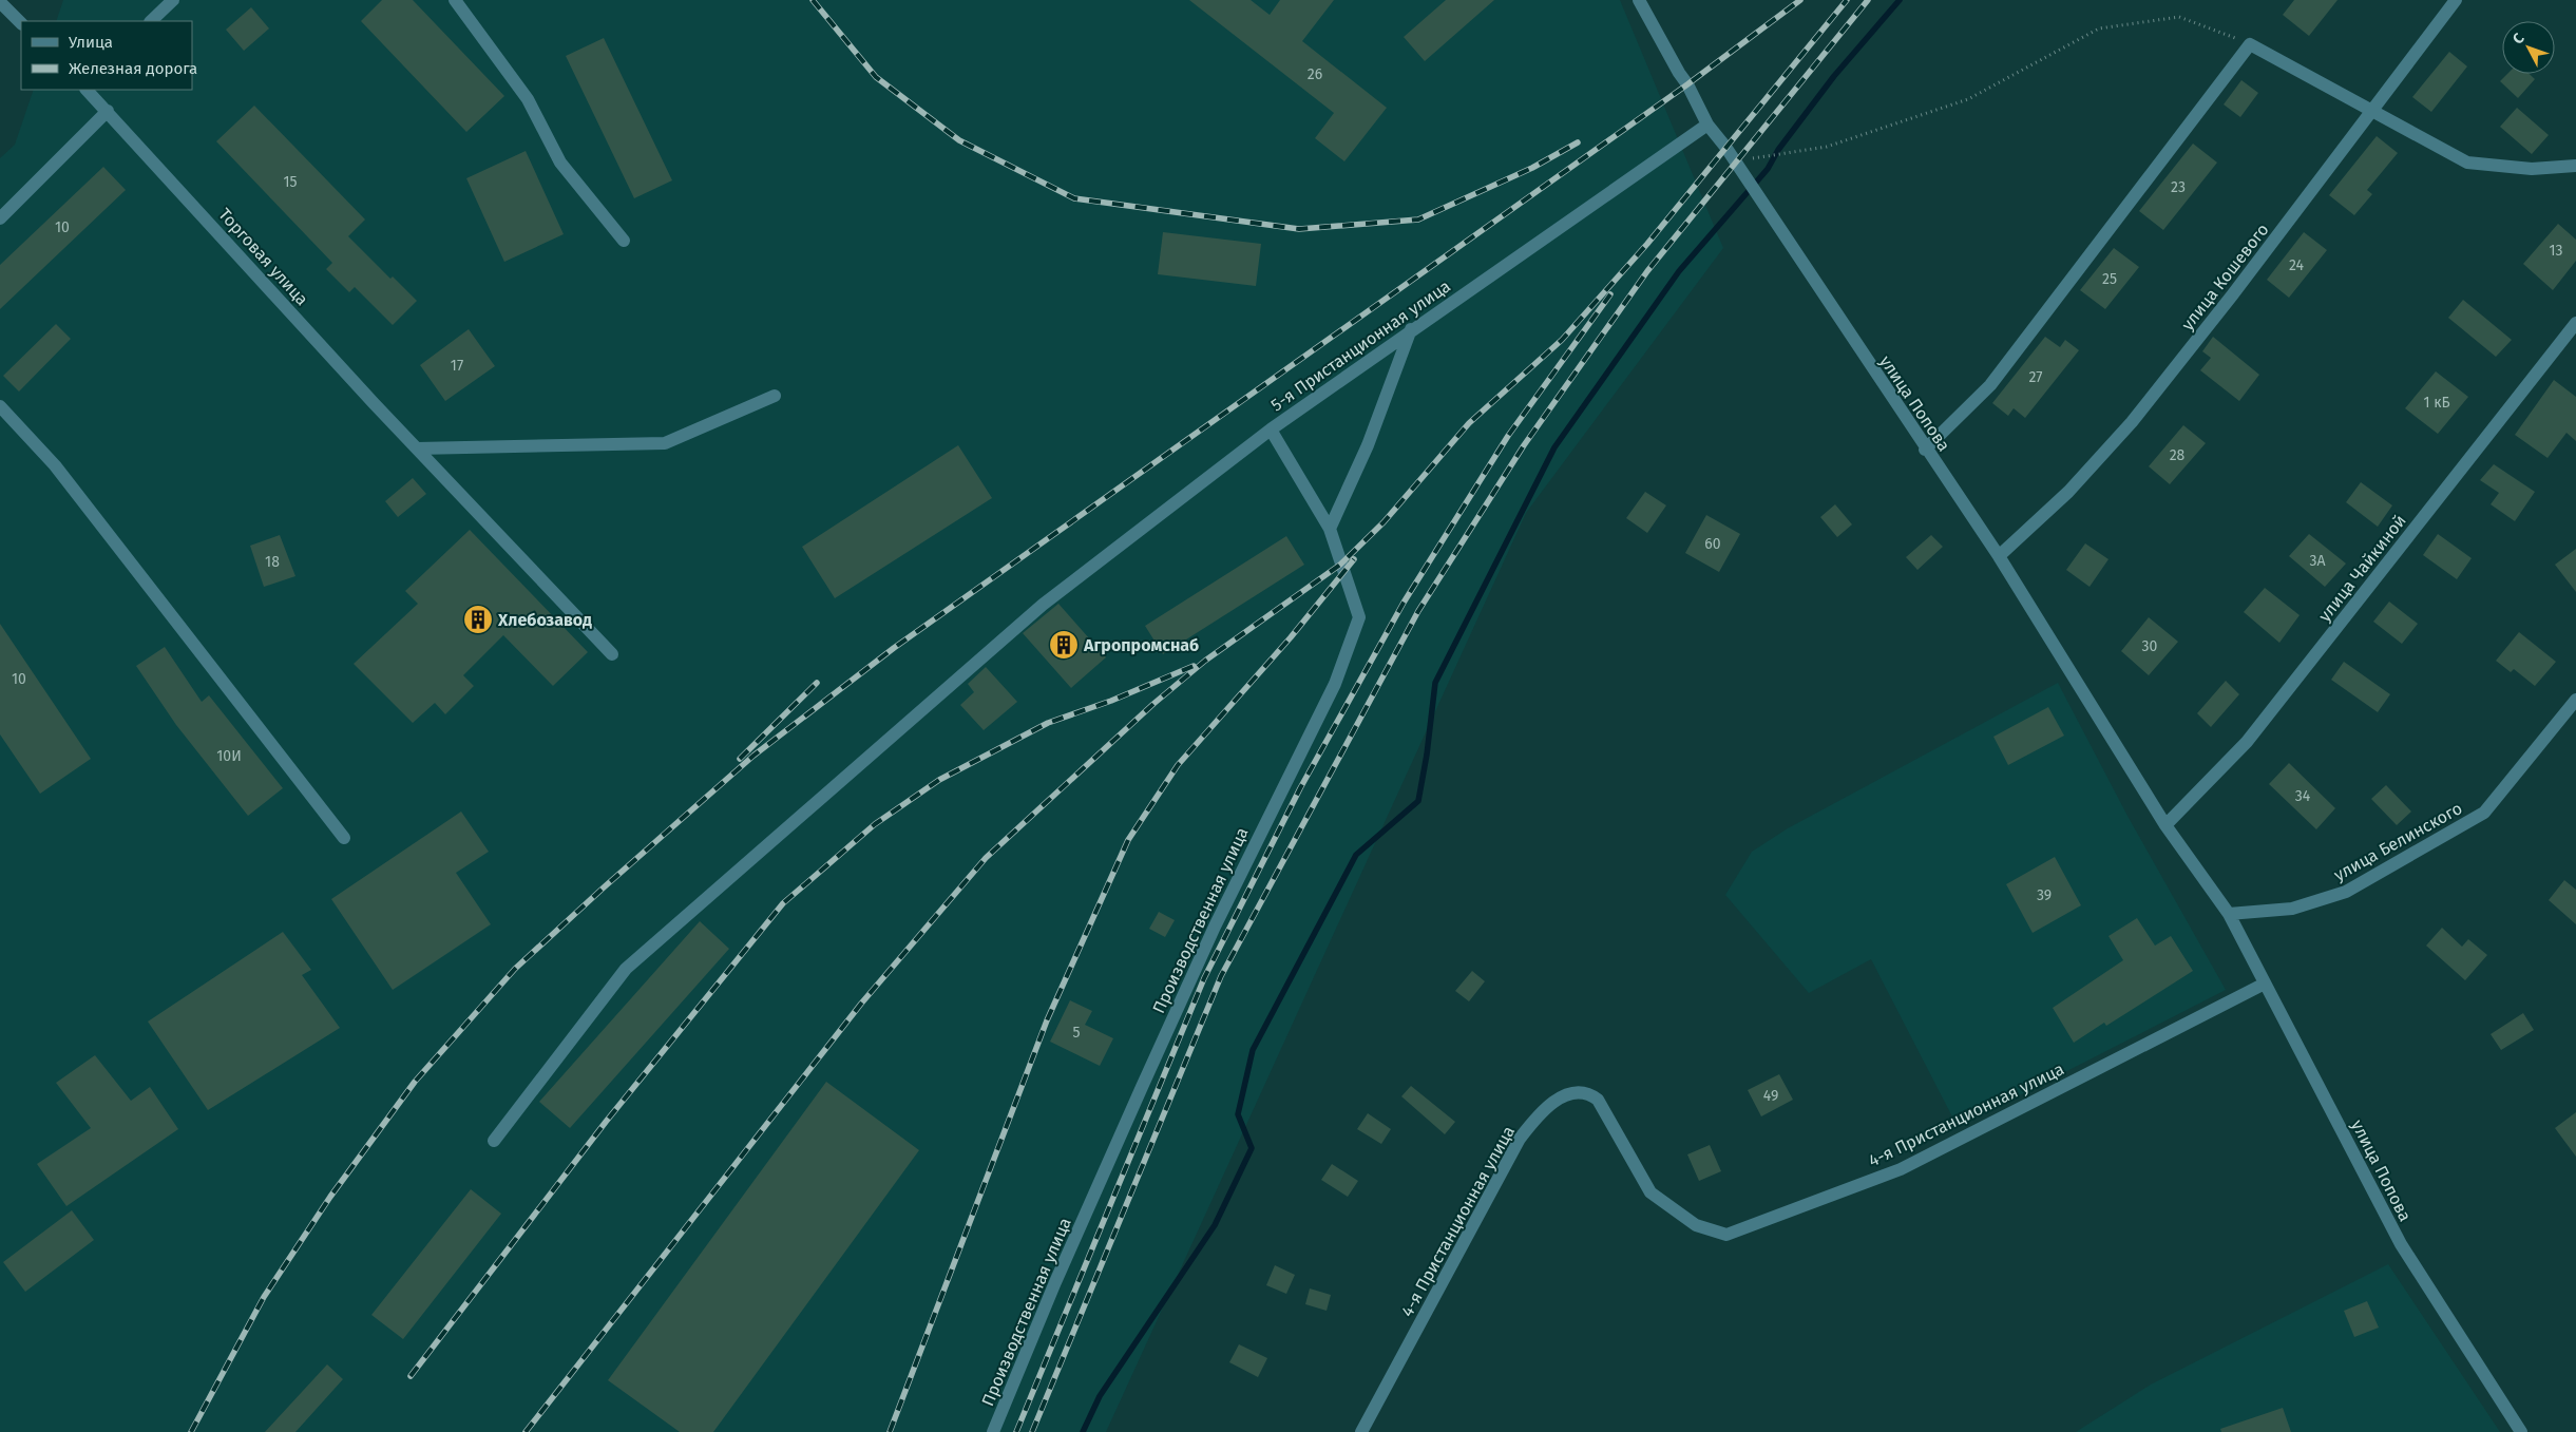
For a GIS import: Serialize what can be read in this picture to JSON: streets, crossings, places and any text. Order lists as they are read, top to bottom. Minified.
{"streets":{"street":["Торговая улица","улица Кошевого","5-я Пристанционная улица","улица Попова","улица Чайкиной","улица Белинского","Производственная улица","4-я Пристанционная улица"]},"crossings":[["улица Кошевого","улица Попова"],["5-я Пристанционная улица","улица Попова"],["5-я Пристанционная улица","Производственная улица"],["улица Попова","улица Чайкиной"],["улица Попова","улица Белинского"],["улица Попова","4-я Пристанционная улица"]],"places":{"building":["Хлебозавод","Агропромснаб"]},"house_numbers":["26","15","23","10","13","24","25","17","27","1 кБ","28","60","3А","18","30","10","10И","34","39","5","49"],"legend":["Улица","Железная дорога"],"north":"top left"}
